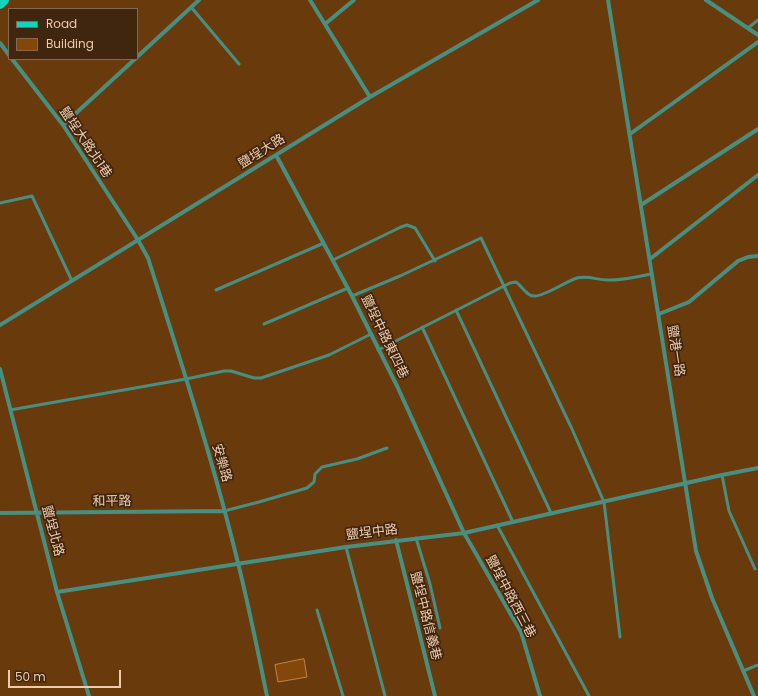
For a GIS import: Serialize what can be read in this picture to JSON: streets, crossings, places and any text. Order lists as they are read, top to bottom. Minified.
{"streets":{"street":["鹽埕大路北1巷","鹽埕大路","鹽埕中路東四巷","鹽港一路","安樂路","和平路","鹽埕北路","鹽埕中路","鹽埕中路西三巷","鹽埕中路信義巷"]},"crossings":[["鹽埕大路北1巷","鹽埕大路"],["鹽埕大路北1巷","安樂路"],["鹽埕大路","鹽埕中路東四巷"],["鹽埕大路","安樂路"],["鹽埕中路東四巷","鹽埕中路"],["鹽埕中路東四巷","鹽埕中路西三巷"],["鹽港一路","鹽埕中路"],["安樂路","和平路"],["安樂路","鹽埕中路"],["和平路","鹽埕北路"],["鹽埕北路","鹽埕中路"],["鹽埕中路","鹽埕中路西三巷"],["鹽埕中路","鹽埕中路信義巷"]],"legend":["Road","Building"],"scale_bar":"50 m"}
